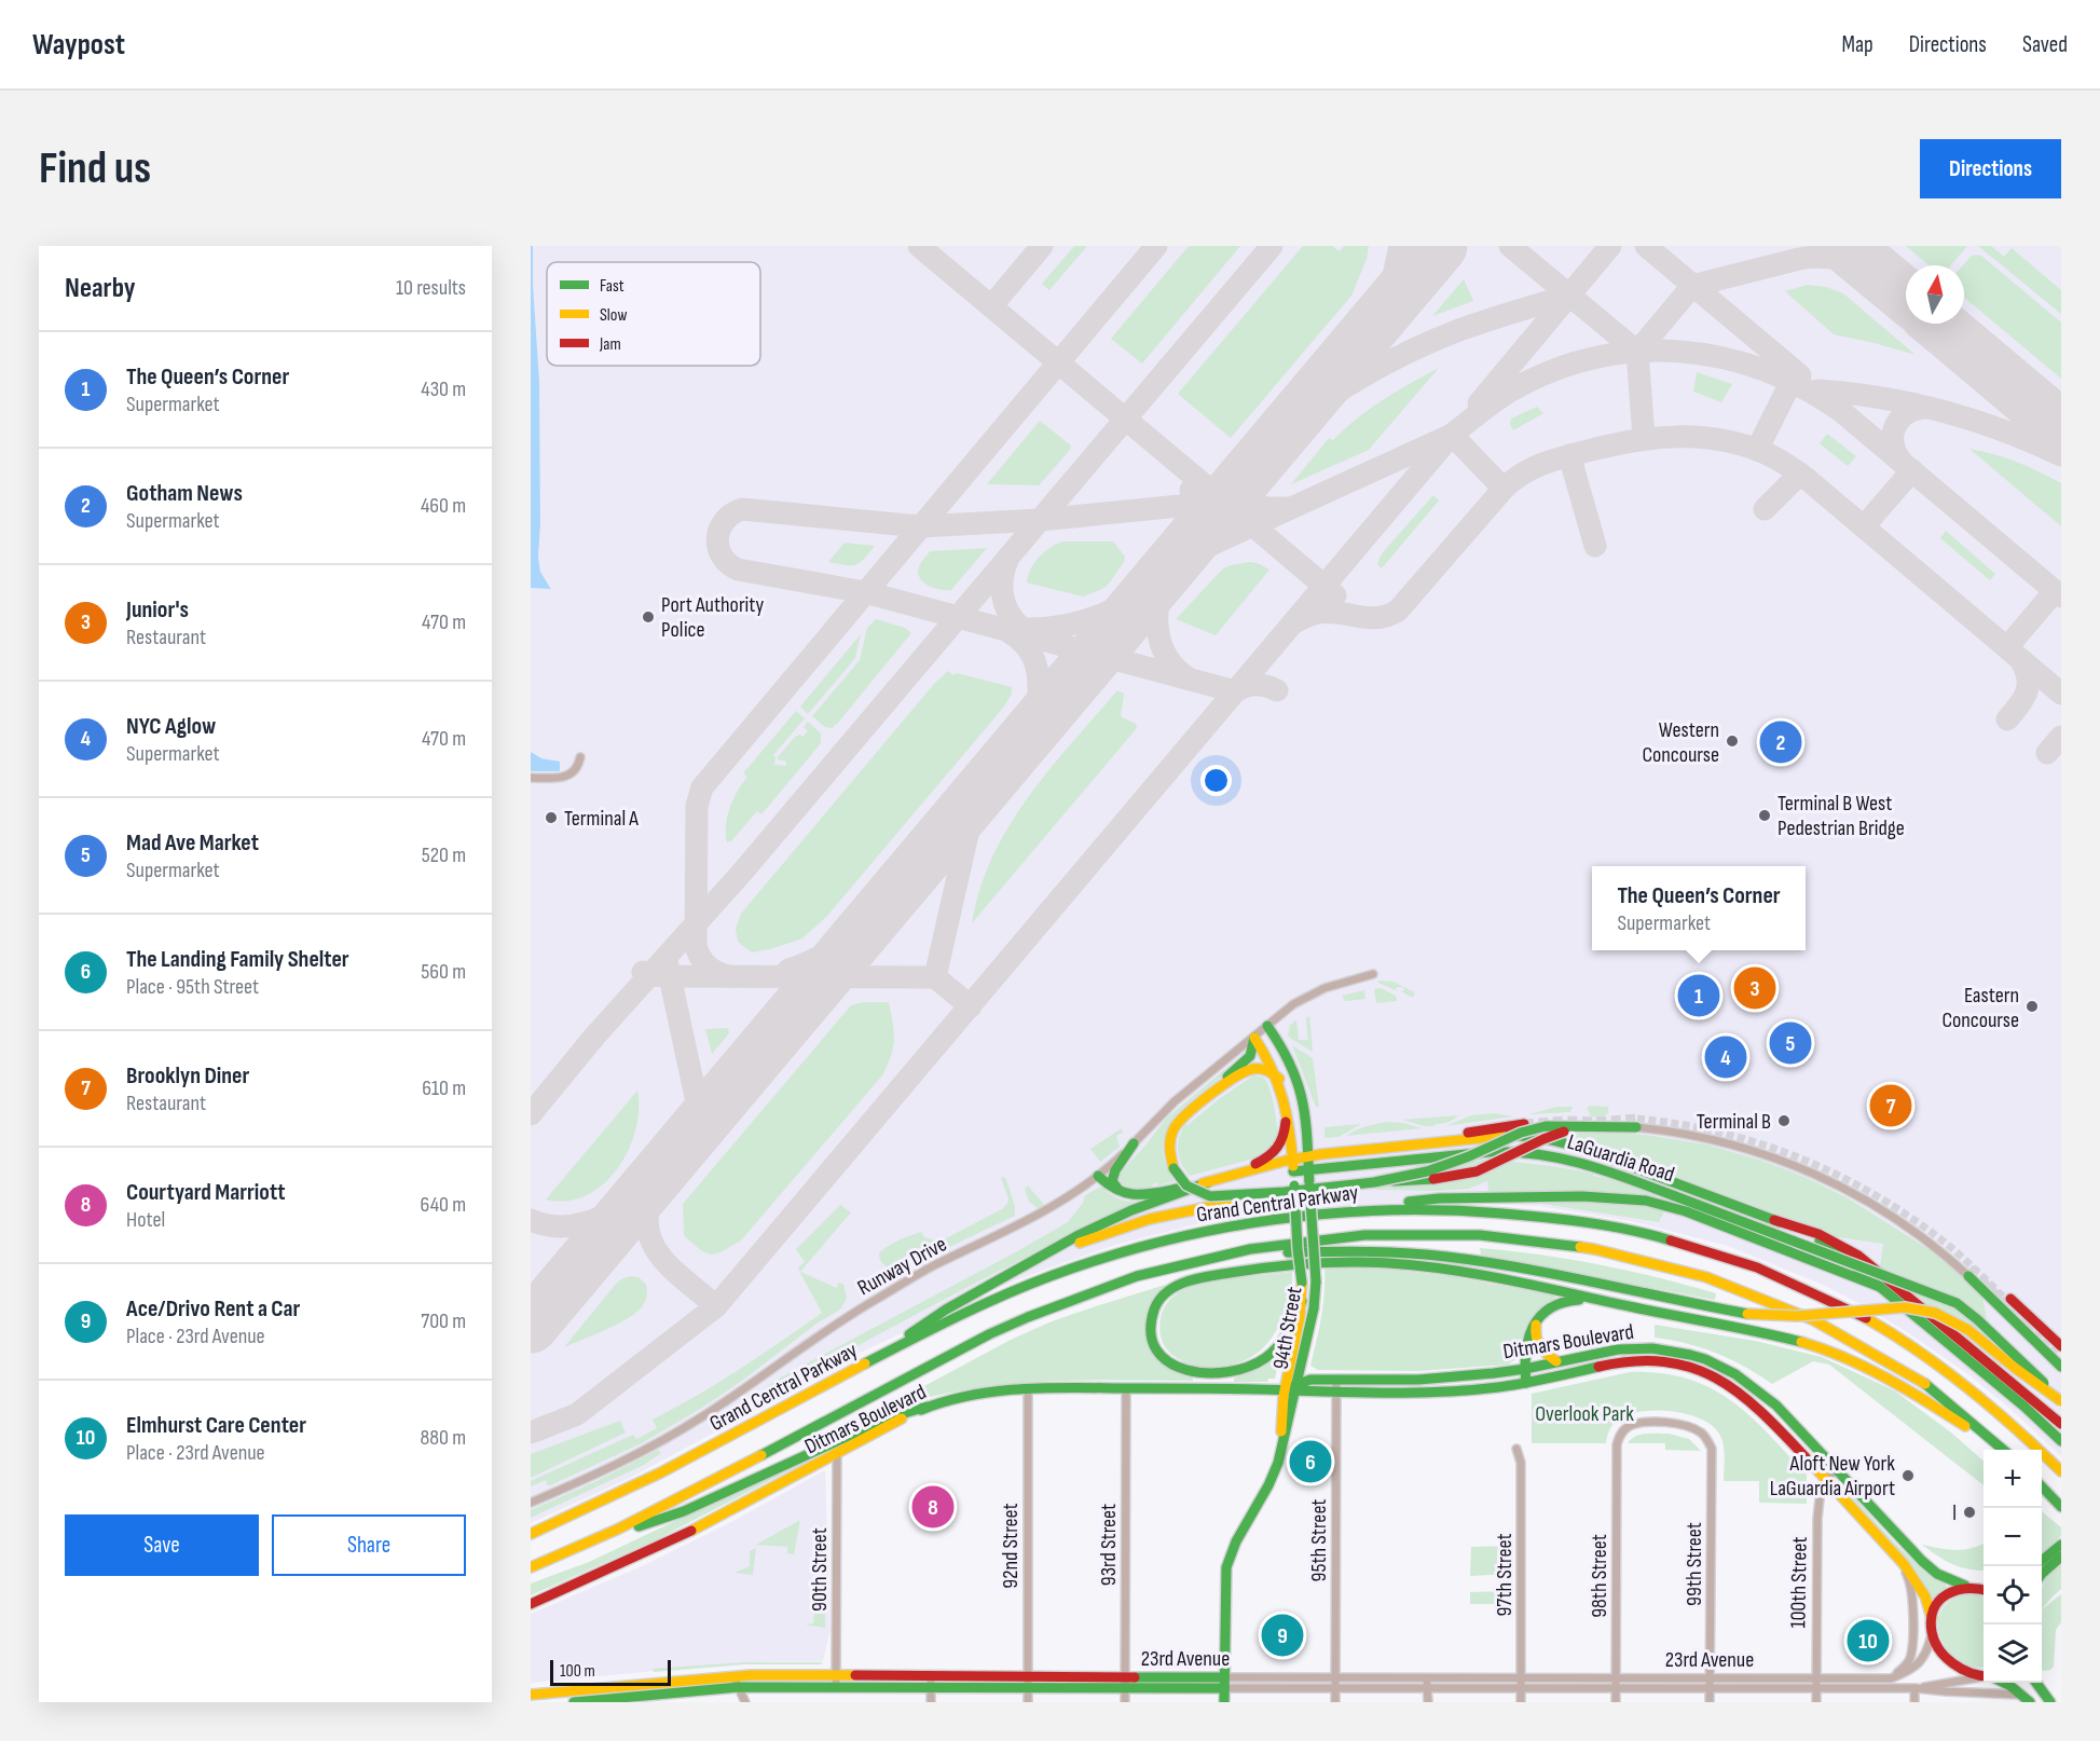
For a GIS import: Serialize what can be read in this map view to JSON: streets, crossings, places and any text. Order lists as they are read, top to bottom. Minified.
{"streets":{"main road":["LaGuardia Road","Grand Central Parkway","94th Street","Ditmars Boulevard","23rd Avenue"],"street":["Runway Drive","95th Street","93rd Street","92nd Street","99th Street","90th Street","97th Street","98th Street","100th Street"]},"crossings":[["LaGuardia Road","94th Street"],["Runway Drive","94th Street"],["94th Street","Ditmars Boulevard"],["94th Street","23rd Avenue"],["Ditmars Boulevard","95th Street"],["Ditmars Boulevard","93rd Street"],["Ditmars Boulevard","92nd Street"],["Ditmars Boulevard","90th Street"],["Ditmars Boulevard","100th Street"],["95th Street","23rd Avenue"],["93rd Street","23rd Avenue"],["92nd Street","23rd Avenue"],["99th Street","98th Street"],["99th Street","23rd Avenue"],["90th Street","23rd Avenue"],["97th Street","23rd Avenue"],["98th Street","23rd Avenue"],["100th Street","23rd Avenue"]],"parks":["Overlook Park"],"places":["Port Authority Police","Western Concourse","Terminal B West Pedestrian Bridge","Terminal A","Eastern Concourse","Terminal B","Aloft New York LaGuardia Airport","l"],"legend":["Fast","Slow","Jam"],"scale_bar":"100 m","north":"top","page":{"header":"Waypost","nav":["Map","Directions","Saved"],"buttons":["Directions",["Save","Share"]],"title":"Find us","heading":["Nearby","10 results"],"list":[{"mark":"1","name":"The Queen’s Corner","note":"Supermarket","value":"430 m"},{"mark":"2","name":"Gotham News","note":"Supermarket","value":"460 m"},{"mark":"3","name":"Junior's","note":"Restaurant","value":"470 m"},{"mark":"4","name":"NYC Aglow","note":"Supermarket","value":"470 m"},{"mark":"5","name":"Mad Ave Market","note":"Supermarket","value":"520 m"},{"mark":"6","name":"The Landing Family Shelter","note":"Place · 95th Street","value":"560 m"},{"mark":"7","name":"Brooklyn Diner","note":"Restaurant","value":"610 m"},{"mark":"8","name":"Courtyard Marriott","note":"Hotel","value":"640 m"},{"mark":"9","name":"Ace/Drivo Rent a Car","note":"Place · 23rd Avenue","value":"700 m"},{"mark":"10","name":"Elmhurst Care Center","note":"Place · 23rd Avenue","value":"880 m"}],"pins":["2","3","1","5","4","7","6","8","9","10"],"popup":["The Queen’s Corner","Supermarket"],"map_buttons":["+","−"],"scale":"100 m"}}
